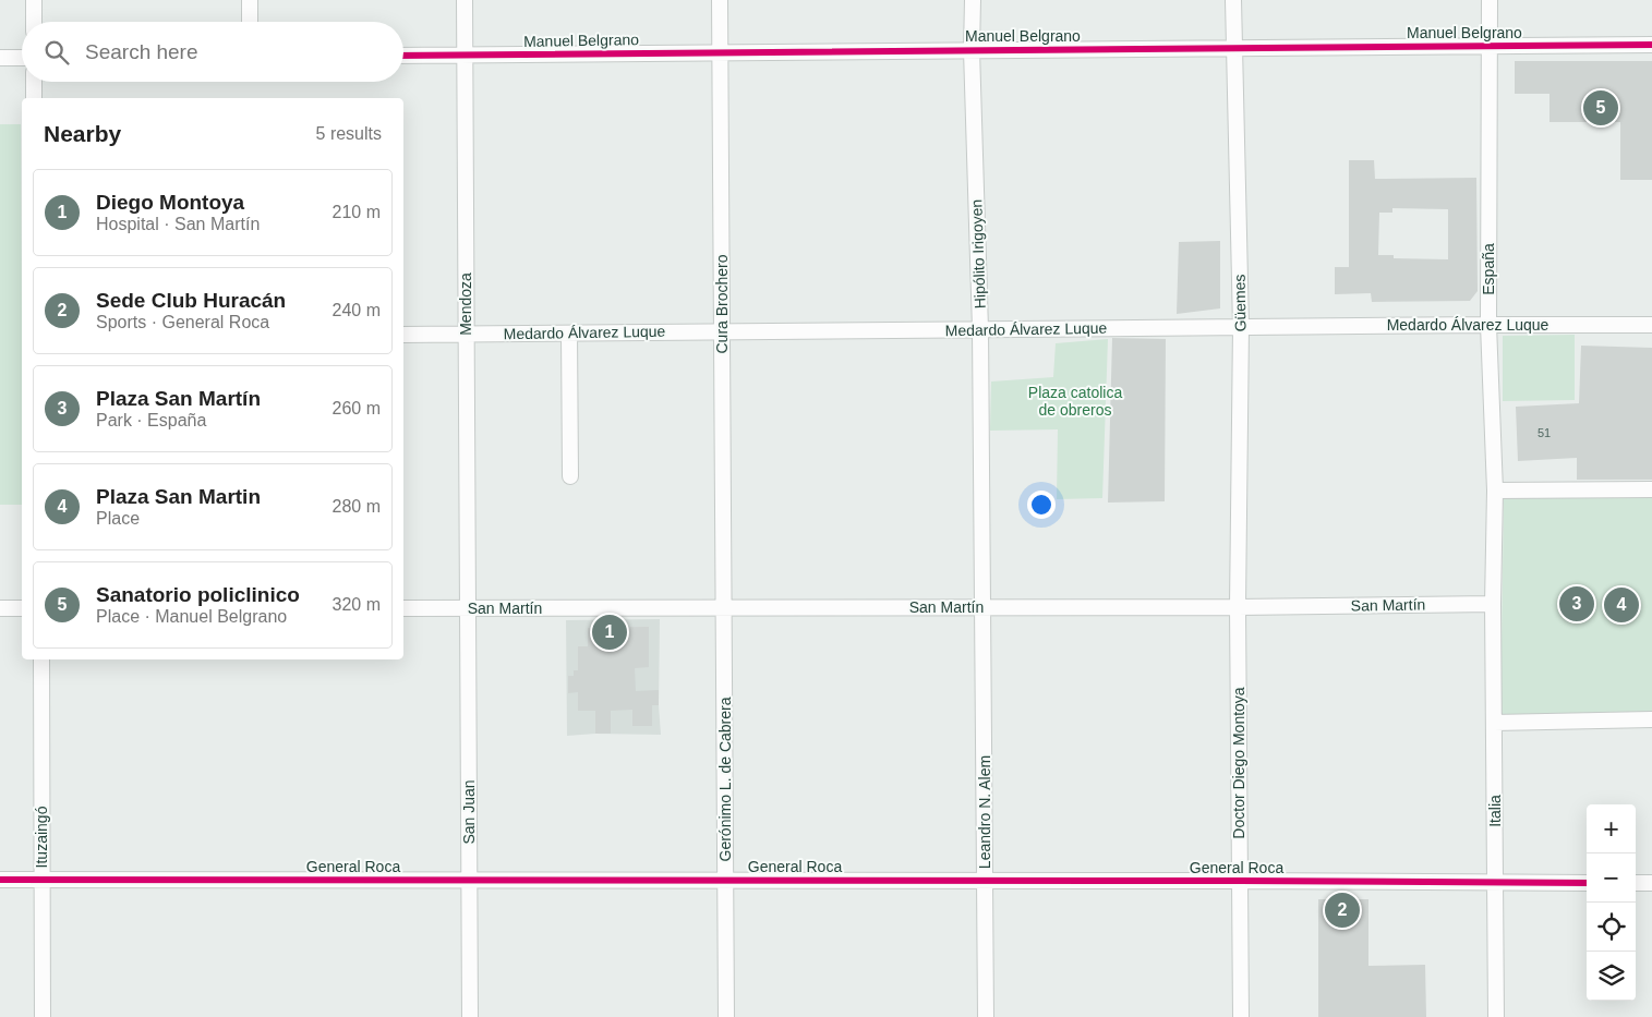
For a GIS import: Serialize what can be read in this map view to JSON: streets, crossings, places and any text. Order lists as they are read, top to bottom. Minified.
{"streets":{"street":["Manuel Belgrano","Hipólito Irigoyen","España","Güemes","Mendoza","Cura Brochero","Medardo Álvarez Luque","San Martín","Doctor Diego Montoya","Gerónimo L. de Cabrera","Italia","San Juan","Leandro N. Alem","Ituzaingó","General Roca"]},"crossings":[["Manuel Belgrano","Hipólito Irigoyen"],["Manuel Belgrano","España"],["Manuel Belgrano","Güemes"],["Manuel Belgrano","Mendoza"],["Manuel Belgrano","Cura Brochero"],["Hipólito Irigoyen","Medardo Álvarez Luque"],["Hipólito Irigoyen","San Martín"],["Hipólito Irigoyen","Leandro N. Alem"],["España","Medardo Álvarez Luque"],["España","San Martín"],["España","Italia"],["Güemes","Medardo Álvarez Luque"],["Güemes","San Martín"],["Güemes","Doctor Diego Montoya"],["Mendoza","Medardo Álvarez Luque"],["Mendoza","San Martín"],["Mendoza","San Juan"],["Cura Brochero","Medardo Álvarez Luque"],["Cura Brochero","San Martín"],["Cura Brochero","Gerónimo L. de Cabrera"],["San Martín","Doctor Diego Montoya"],["San Martín","Gerónimo L. de Cabrera"],["San Martín","Italia"],["San Martín","San Juan"],["San Martín","Leandro N. Alem"],["Doctor Diego Montoya","General Roca"],["Gerónimo L. de Cabrera","General Roca"],["Italia","General Roca"],["San Juan","General Roca"],["Leandro N. Alem","General Roca"],["Ituzaingó","General Roca"]],"parks":["Plaza catolica de obreros"],"house_numbers":["51"],"page":{"search":"Search here","pins":["5","3","4","1","2"],"heading":["Nearby","5 results"],"list":[{"mark":"1","name":"Diego Montoya","note":"Hospital · San Martín","value":"210 m"},{"mark":"2","name":"Sede Club Huracán","note":"Sports · General Roca","value":"240 m"},{"mark":"3","name":"Plaza San Martín","note":"Park · España","value":"260 m"},{"mark":"4","name":"Plaza San Martin","note":"Place","value":"280 m"},{"mark":"5","name":"Sanatorio policlinico","note":"Place · Manuel Belgrano","value":"320 m"}],"map_buttons":["+","−"]}}
